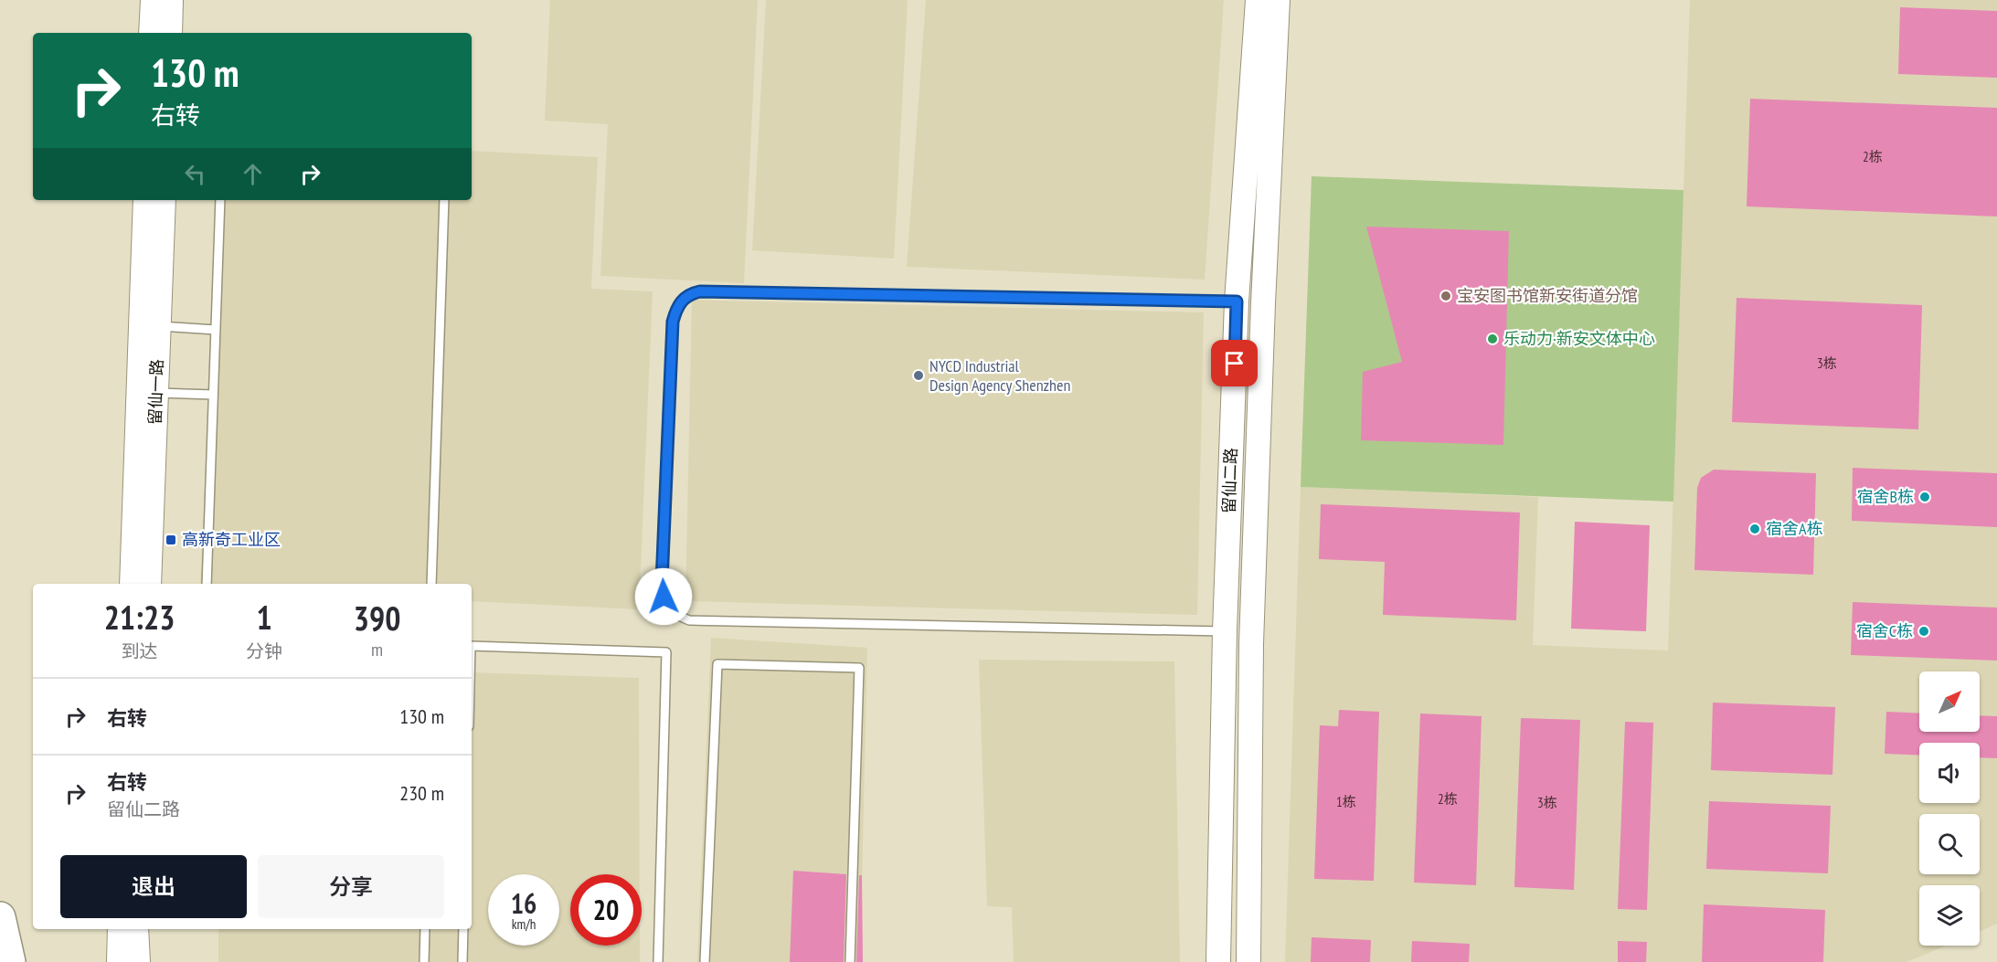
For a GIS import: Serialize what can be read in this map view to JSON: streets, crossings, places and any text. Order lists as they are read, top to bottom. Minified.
{"streets":{"street":["留仙一路","留仙二路"]},"places":{"other":["宝安图书馆新安街道分馆","乐动力·新安文体中心","NYCD Industrial Design Agency Shenzhen","宿舍B栋","宿舍A栋","宿舍C栋"],"transit":["高新奇工业区"]},"house_numbers":["2栋","3栋","2栋","1栋","3栋"],"north":"top right","page":{"turn":["130 m","右转"],"eta":["21:23","到达","1","分钟","390","m"],"list":[{"name":"右转","value":"130 m"},{"name":"右转","note":"留仙二路","value":"230 m"}],"buttons":["退出","分享"],"speed":"16 km/h","limit":"20"}}
